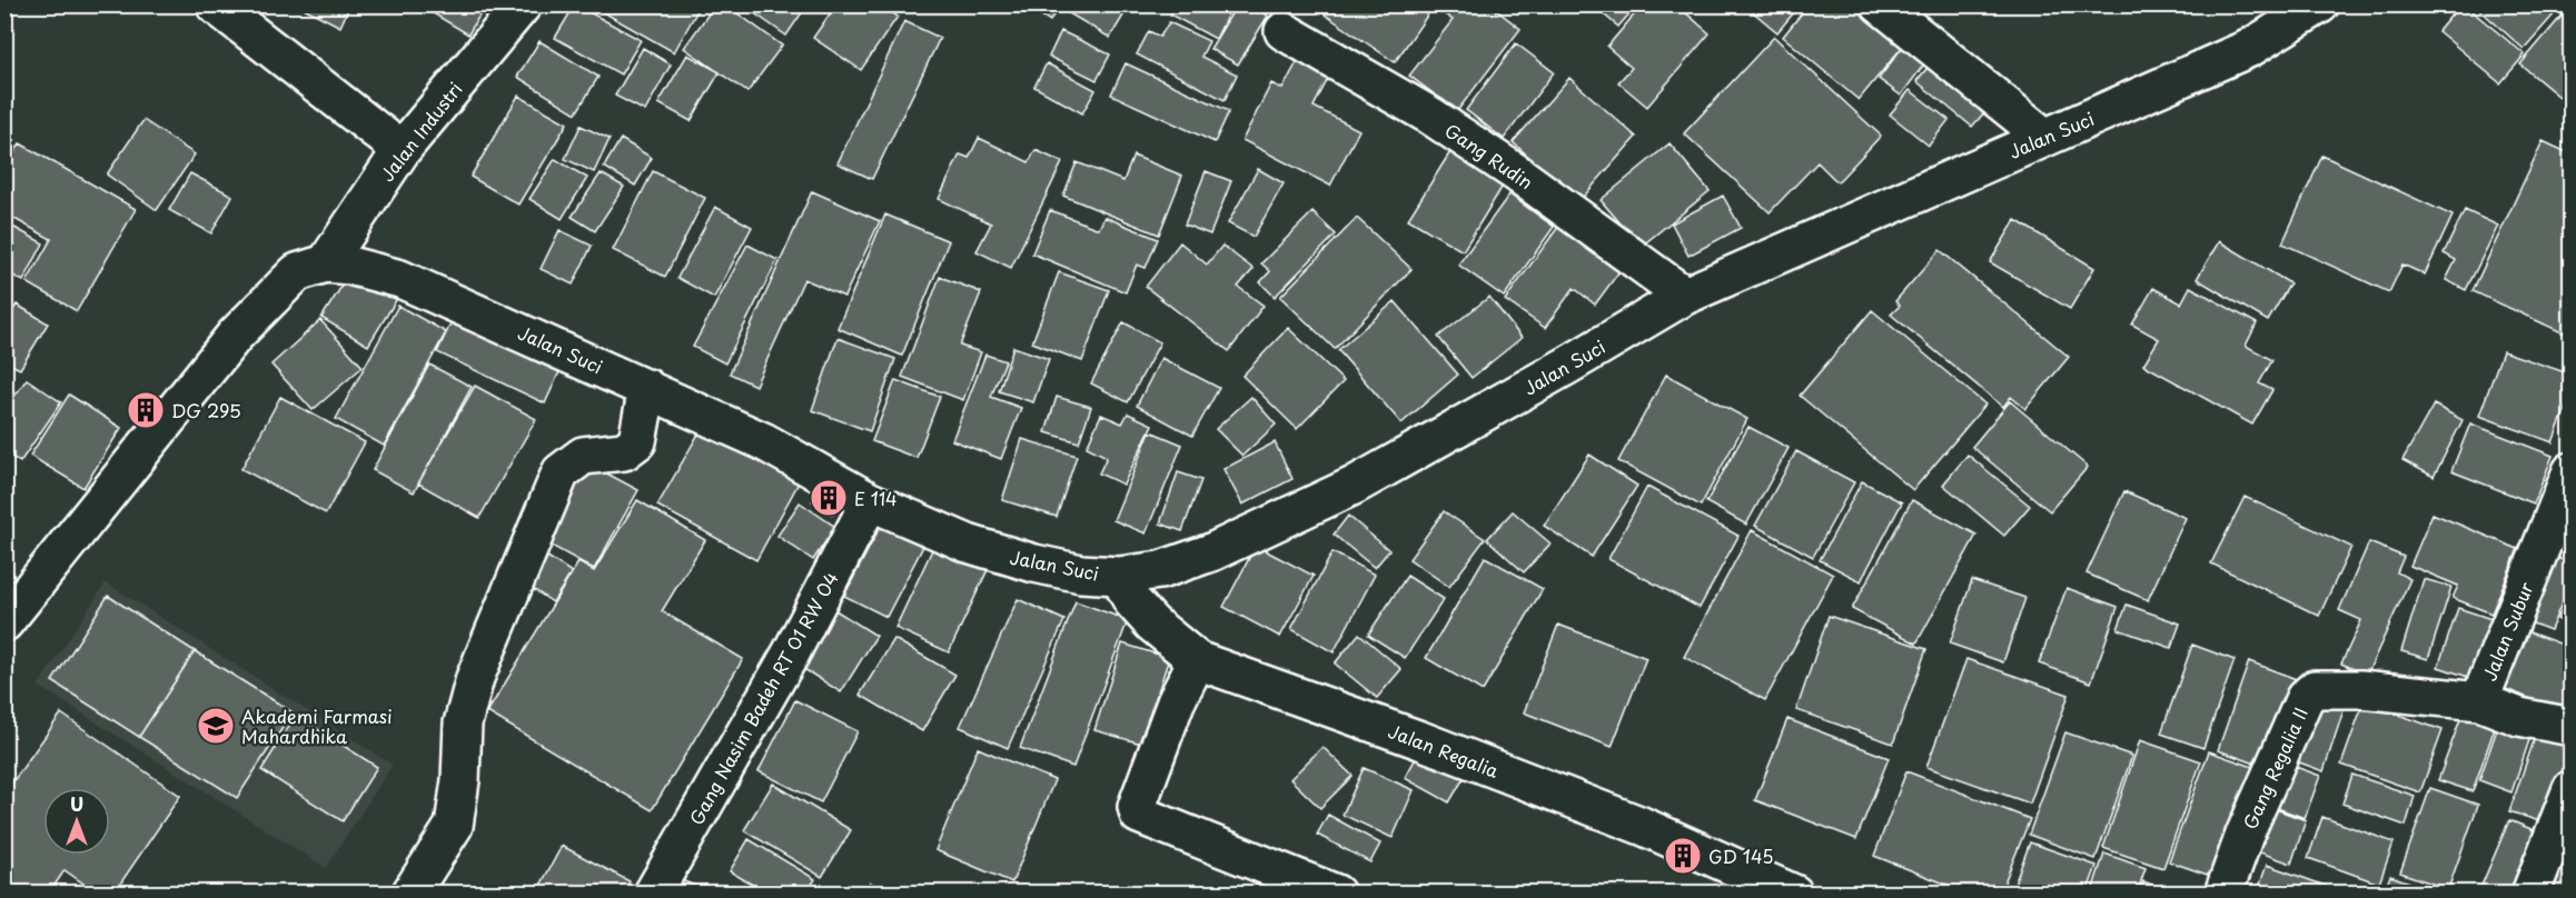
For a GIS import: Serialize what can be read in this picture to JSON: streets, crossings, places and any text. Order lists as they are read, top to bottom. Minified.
{"streets":{"street":["Jalan Industri","Jalan Suci","Gang Rudin","Jalan Subur","Gang Nasim Badeh RT 01 RW 04","Jalan Regalia","Gang Regalia II"]},"crossings":[["Jalan Industri","Jalan Suci"],["Jalan Suci","Gang Rudin"],["Jalan Suci","Gang Nasim Badeh RT 01 RW 04"],["Jalan Suci","Jalan Regalia"],["Jalan Subur","Gang Regalia II"]],"places":{"building":["DG 295","E 114","GD 145"],"school or university":["Akademi Farmasi Mahardhika"]},"north":"top"}
